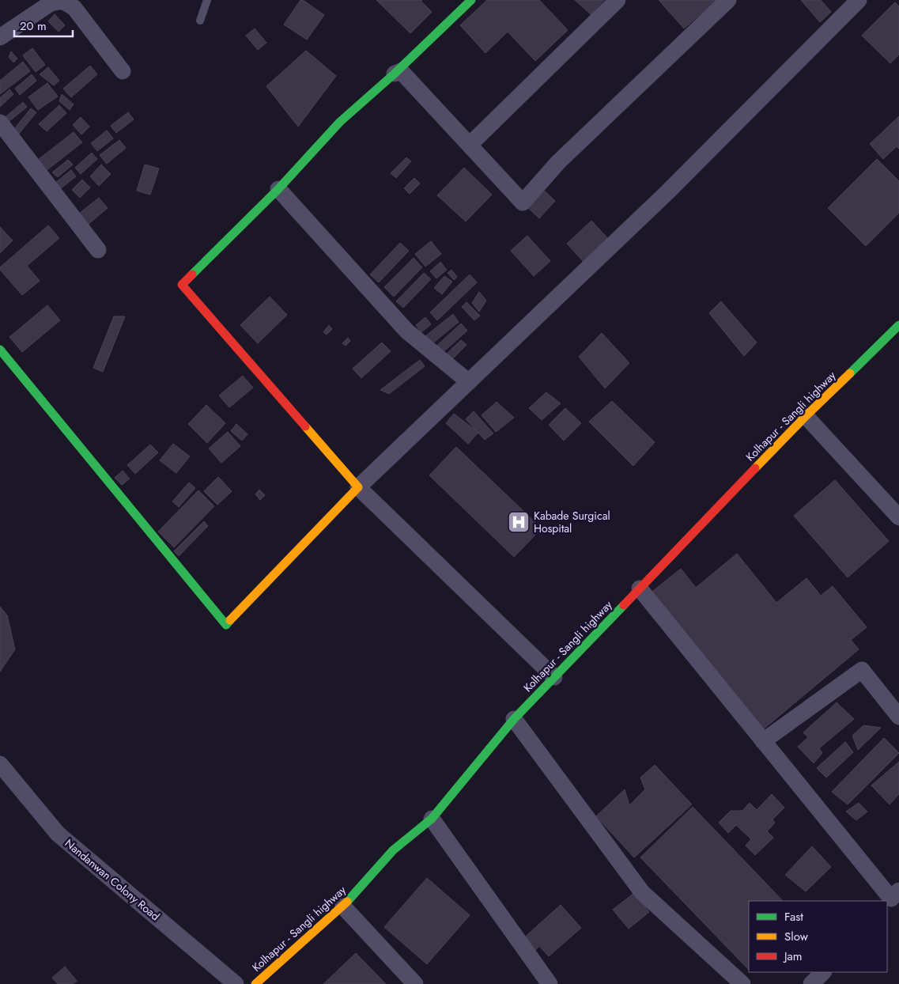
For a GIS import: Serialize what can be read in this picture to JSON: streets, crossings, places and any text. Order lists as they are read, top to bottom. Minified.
{"streets":{"street":["Kolhapur - Sangli highway","Nandanwan Colony Road"]},"places":{"hospital":["Kabade Surgical Hospital"]},"legend":["Fast","Slow","Jam"],"scale_bar":"20 m"}
